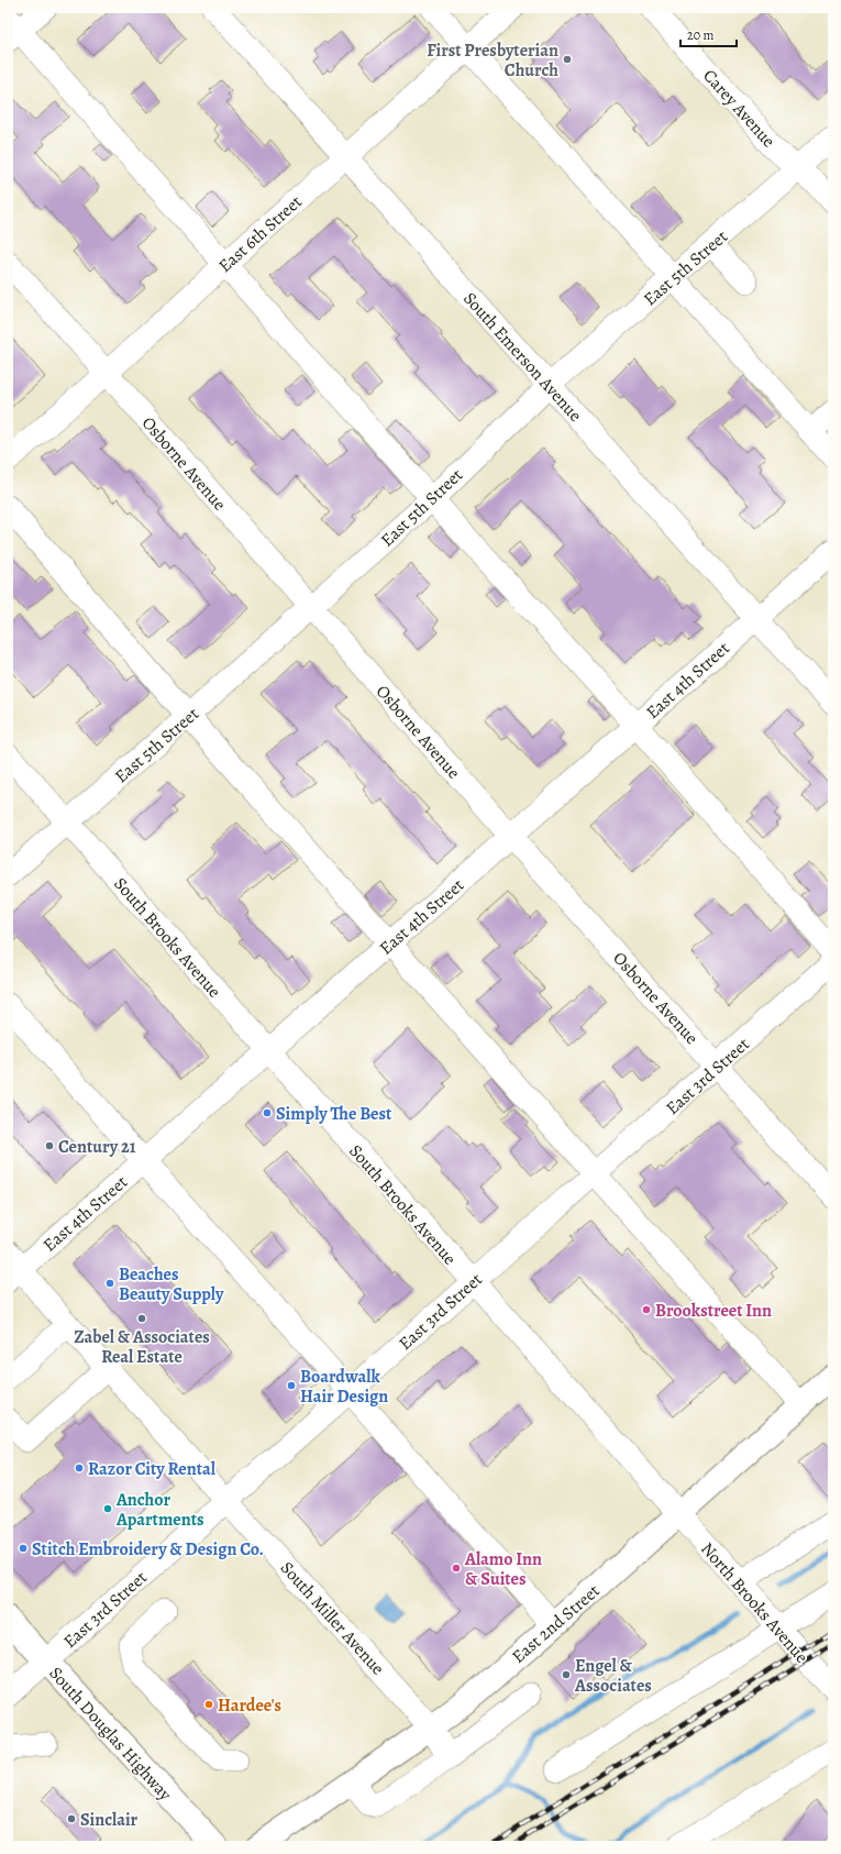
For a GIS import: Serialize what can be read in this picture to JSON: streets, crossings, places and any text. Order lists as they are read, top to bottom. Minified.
{"streets":{"main road":["East 2nd Street","South Douglas Highway"],"street":["Carey Avenue","East 6th Street","East 5th Street","South Emerson Avenue","Osborne Avenue","East 4th Street","South Brooks Avenue","East 3rd Street","North Brooks Avenue","South Miller Avenue"]},"crossings":[["Carey Avenue","East 5th Street"],["East 6th Street","South Emerson Avenue"],["East 6th Street","Osborne Avenue"],["East 5th Street","South Emerson Avenue"],["East 5th Street","Osborne Avenue"],["East 5th Street","South Brooks Avenue"],["South Emerson Avenue","East 4th Street"],["Osborne Avenue","East 4th Street"],["Osborne Avenue","East 3rd Street"],["East 4th Street","South Brooks Avenue"],["East 4th Street","South Miller Avenue"],["South Brooks Avenue","East 3rd Street"],["South Brooks Avenue","North Brooks Avenue"],["South Brooks Avenue","East 2nd Street"],["East 3rd Street","South Miller Avenue"],["East 3rd Street","South Douglas Highway"],["North Brooks Avenue","East 2nd Street"],["South Miller Avenue","East 2nd Street"]],"places":["First Presbyterian Church","Simply The Best","Century 21","Beaches Beauty Supply","Brookstreet Inn","Zabel & Associates Real Estate","Boardwalk Hair Design","Razor City Rental","Anchor Apartments","Stitch Embroidery & Design Co.","Alamo Inn & Suites","Engel & Associates","Hardee's","Sinclair"],"scale_bar":"20 m"}
